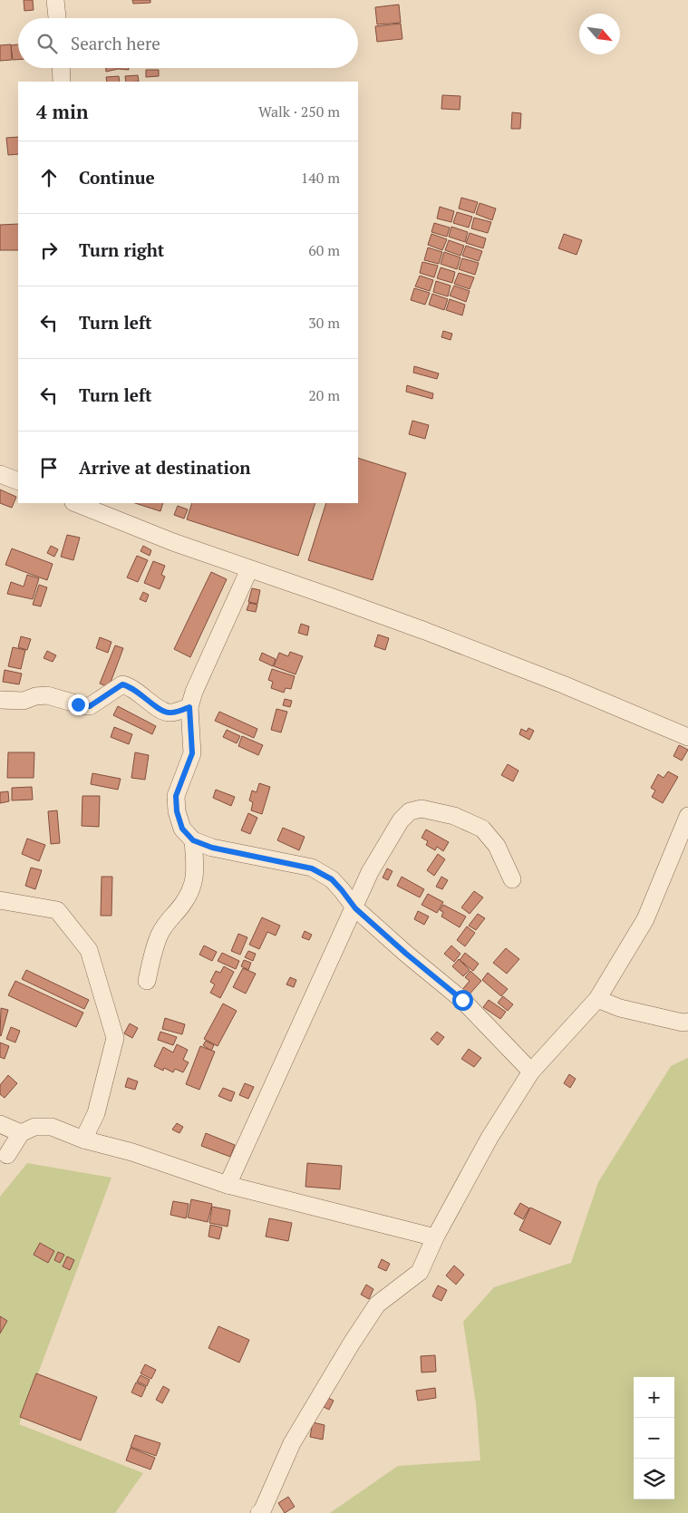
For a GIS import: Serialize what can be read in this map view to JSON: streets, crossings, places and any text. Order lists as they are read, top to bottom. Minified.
{"north":"bottom right","page":{"search":"Search here","heading":["4 min","Walk · 250 m"],"list":[["Continue","140 m"],["Turn right","60 m"],["Turn left","30 m"],["Turn left","20 m"],"Arrive at destination"],"map_buttons":["+","−"]}}
